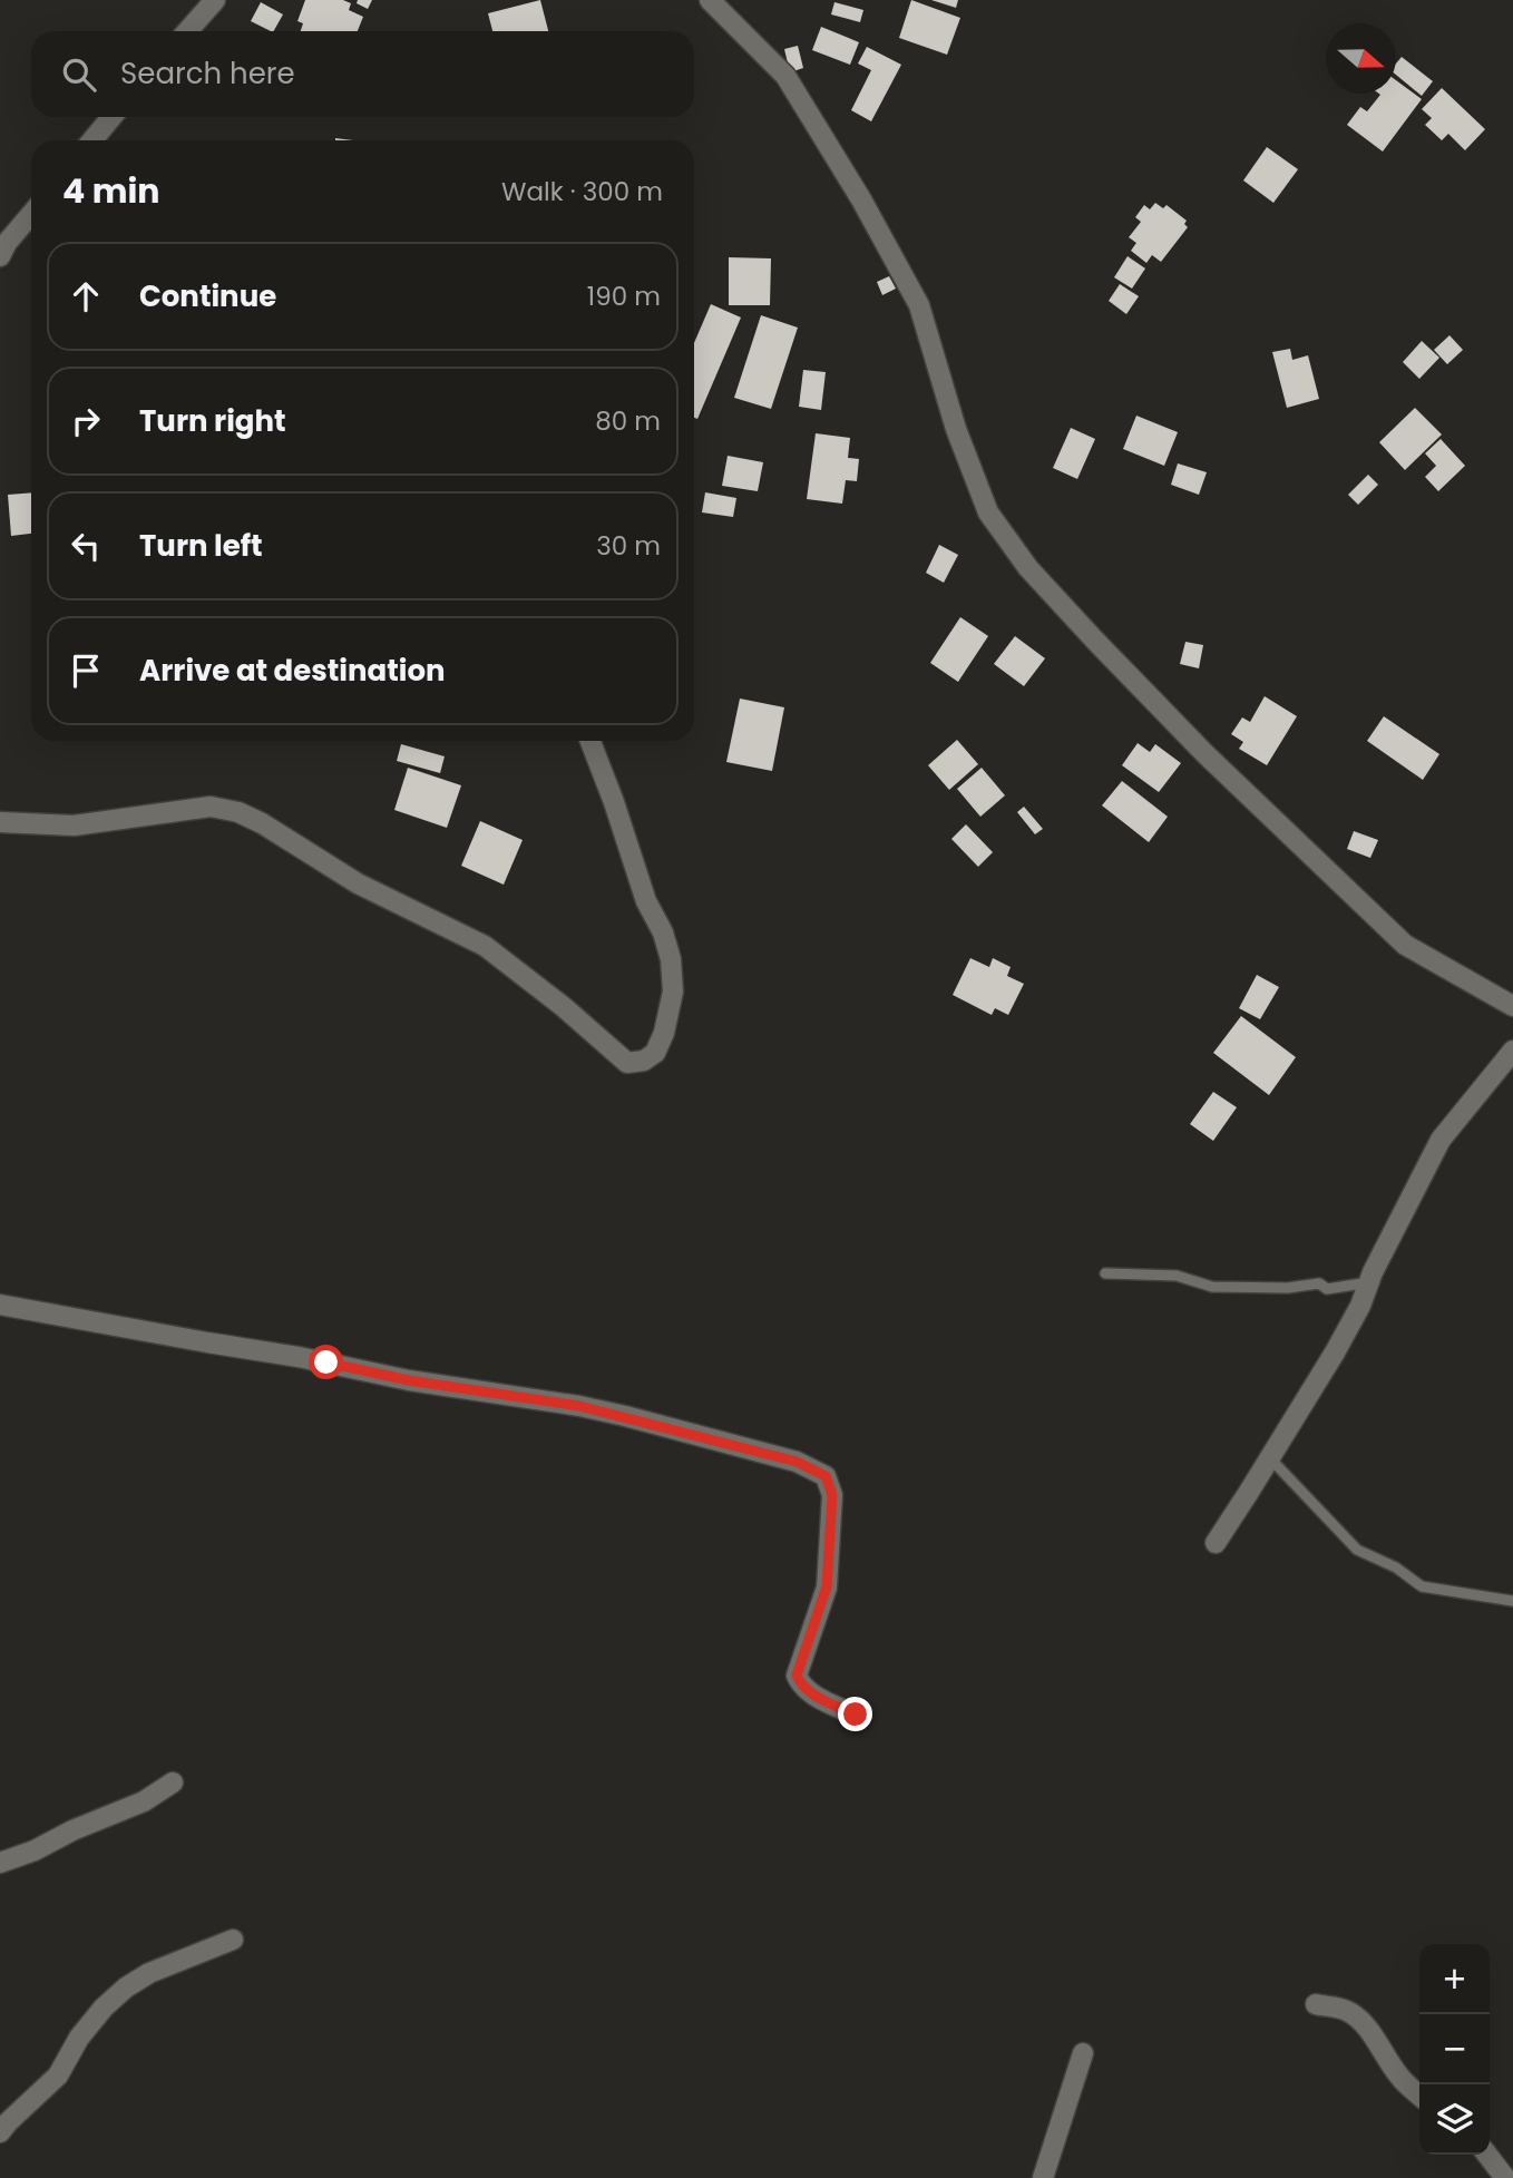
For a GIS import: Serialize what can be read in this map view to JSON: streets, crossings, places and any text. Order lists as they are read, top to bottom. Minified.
{"north":"right","page":{"search":"Search here","heading":["4 min","Walk · 300 m"],"list":[["Continue","190 m"],["Turn right","80 m"],["Turn left","30 m"],"Arrive at destination"],"map_buttons":["+","−"]}}
